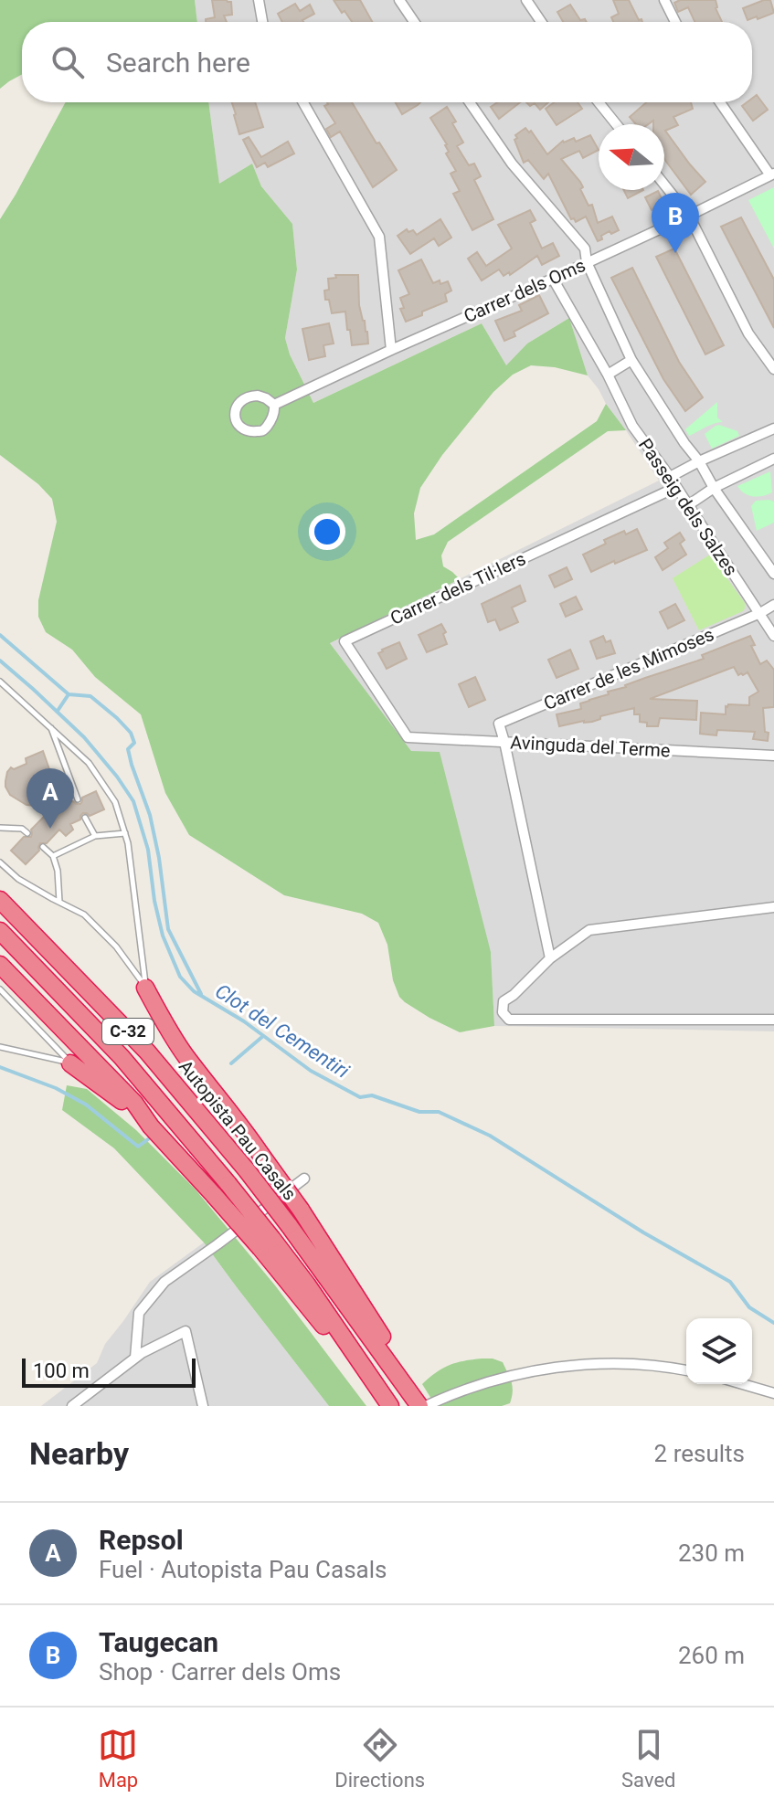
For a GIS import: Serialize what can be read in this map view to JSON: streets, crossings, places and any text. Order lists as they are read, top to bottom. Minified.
{"streets":{"highway":["C-32","Autopista Pau Casals"],"street":["Carrer dels Oms","Passeig dels Salzes","Carrer dels Til·lers","Carrer de les Mimoses","Avinguda del Terme"]},"crossings":[["Carrer dels Oms","Passeig dels Salzes"],["Passeig dels Salzes","Carrer dels Til·lers"],["Passeig dels Salzes","Carrer de les Mimoses"],["Carrer dels Til·lers","Avinguda del Terme"],["Carrer de les Mimoses","Avinguda del Terme"]],"water":["Clot del Cementiri"],"scale_bar":"100 m","north":"left","page":{"search":"Search here","pins":["B","A"],"scale":"100 m","heading":["Nearby","2 results"],"list":[{"mark":"A","name":"Repsol","note":"Fuel · Autopista Pau Casals","value":"230 m"},{"mark":"B","name":"Taugecan","note":"Shop · Carrer dels Oms","value":"260 m"}],"nav":["Map","Directions","Saved"]}}
